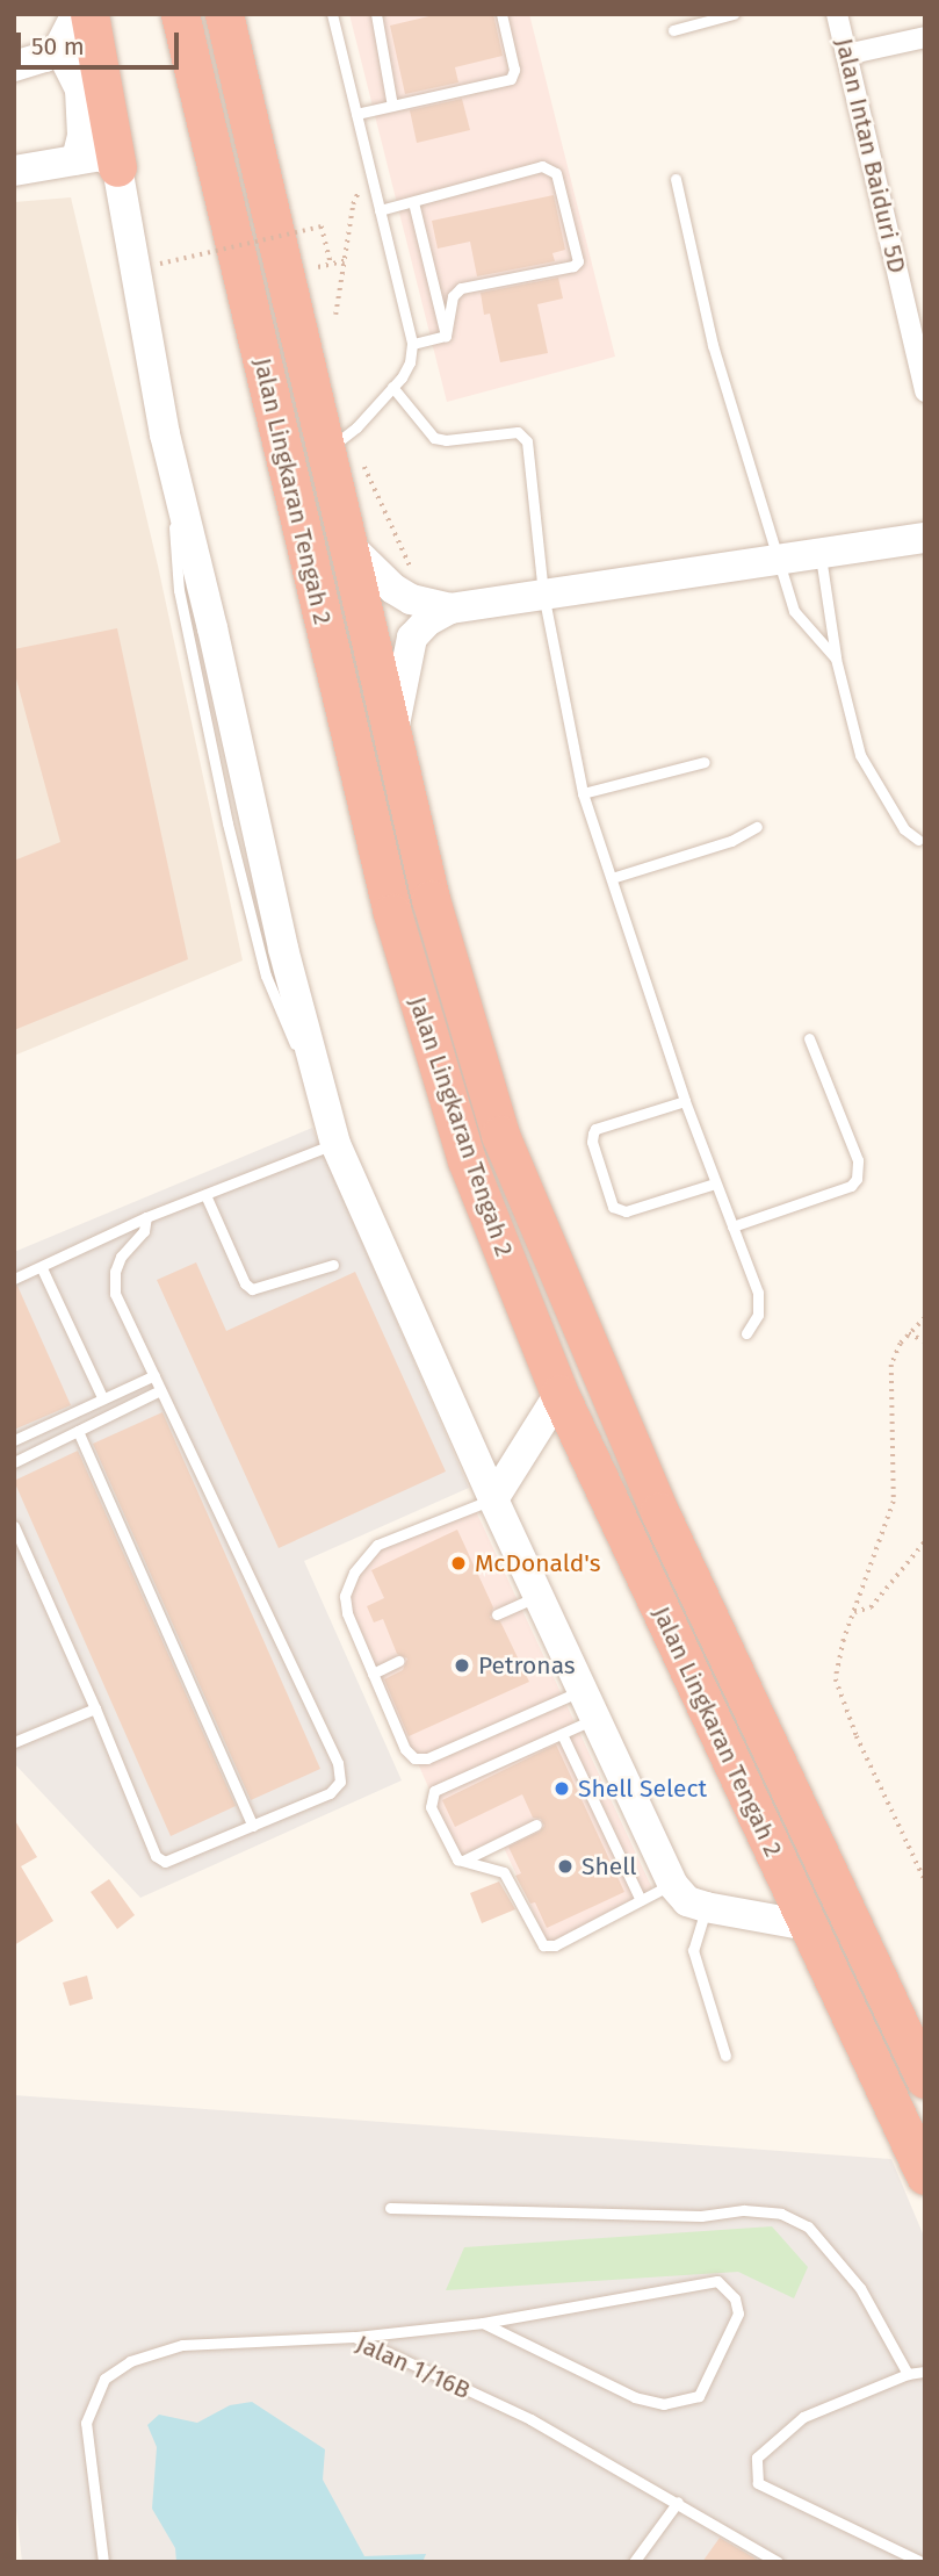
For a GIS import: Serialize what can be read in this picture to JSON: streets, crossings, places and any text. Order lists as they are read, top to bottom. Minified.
{"streets":{"highway":["Jalan Lingkaran Tengah 2"],"street":["Jalan Intan Baiduri 5D"],"lane":["Jalan 1/16B"]},"places":["McDonald's","Petronas","Shell Select","Shell"],"scale_bar":"50 m"}
